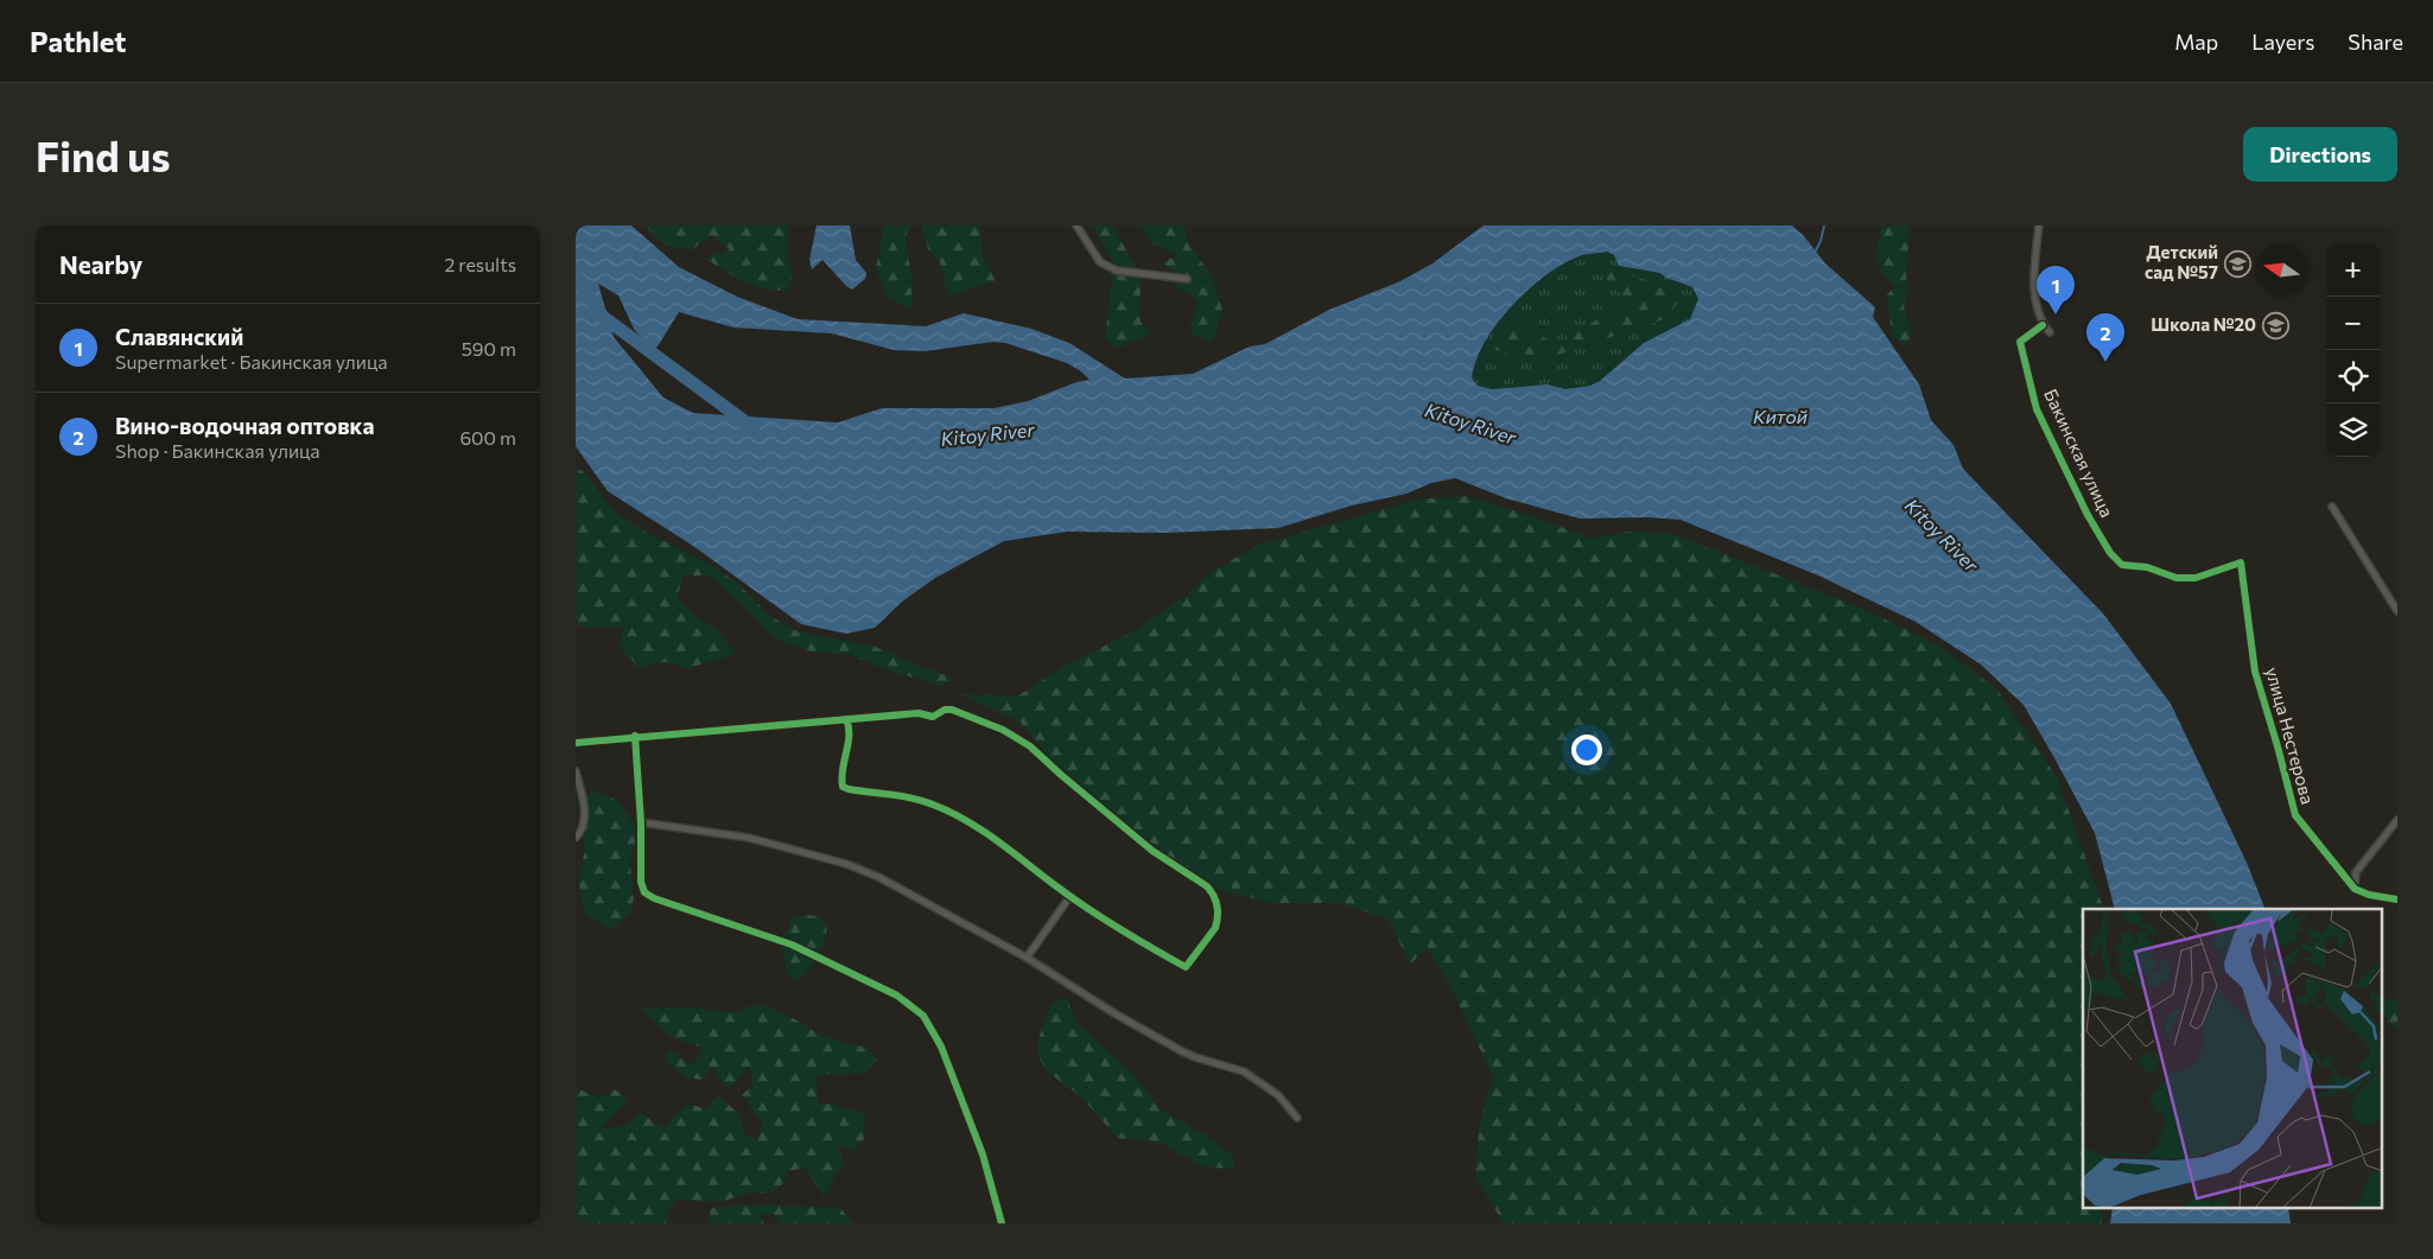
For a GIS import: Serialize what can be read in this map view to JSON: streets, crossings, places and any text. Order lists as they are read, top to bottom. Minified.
{"streets":{"street":["Бакинская улица","улица Нестерова"]},"crossings":[["Бакинская улица","улица Нестерова"]],"water":["Китой","Kitoy River"],"places":{"school or university":["Детский сад №57","Школа №20"]},"north":"left","page":{"header":"Pathlet","nav":["Map","Layers","Share"],"buttons":"Directions","title":"Find us","heading":["Nearby","2 results"],"map_buttons":["+","−"],"pins":["1","2"],"list":[{"mark":"1","name":"Славянский","note":"Supermarket · Бакинская улица","value":"590 m"},{"mark":"2","name":"Вино-водочная оптовка","note":"Shop · Бакинская улица","value":"600 m"}]}}
